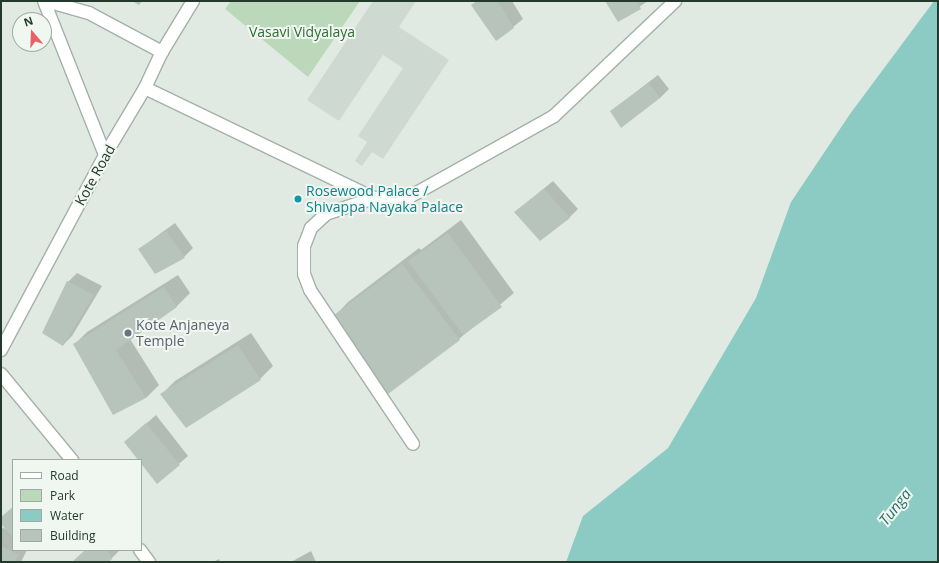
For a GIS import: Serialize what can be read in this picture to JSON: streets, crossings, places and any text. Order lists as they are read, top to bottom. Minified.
{"streets":{"street":["Kote Road"]},"water":["Tunga"],"parks":["Vasavi Vidyalaya"],"places":["Rosewood Palace / Shivappa Nayaka Palace","Kote Anjaneya Temple"],"legend":["Road","Park","Water","Building"],"north":"top"}
